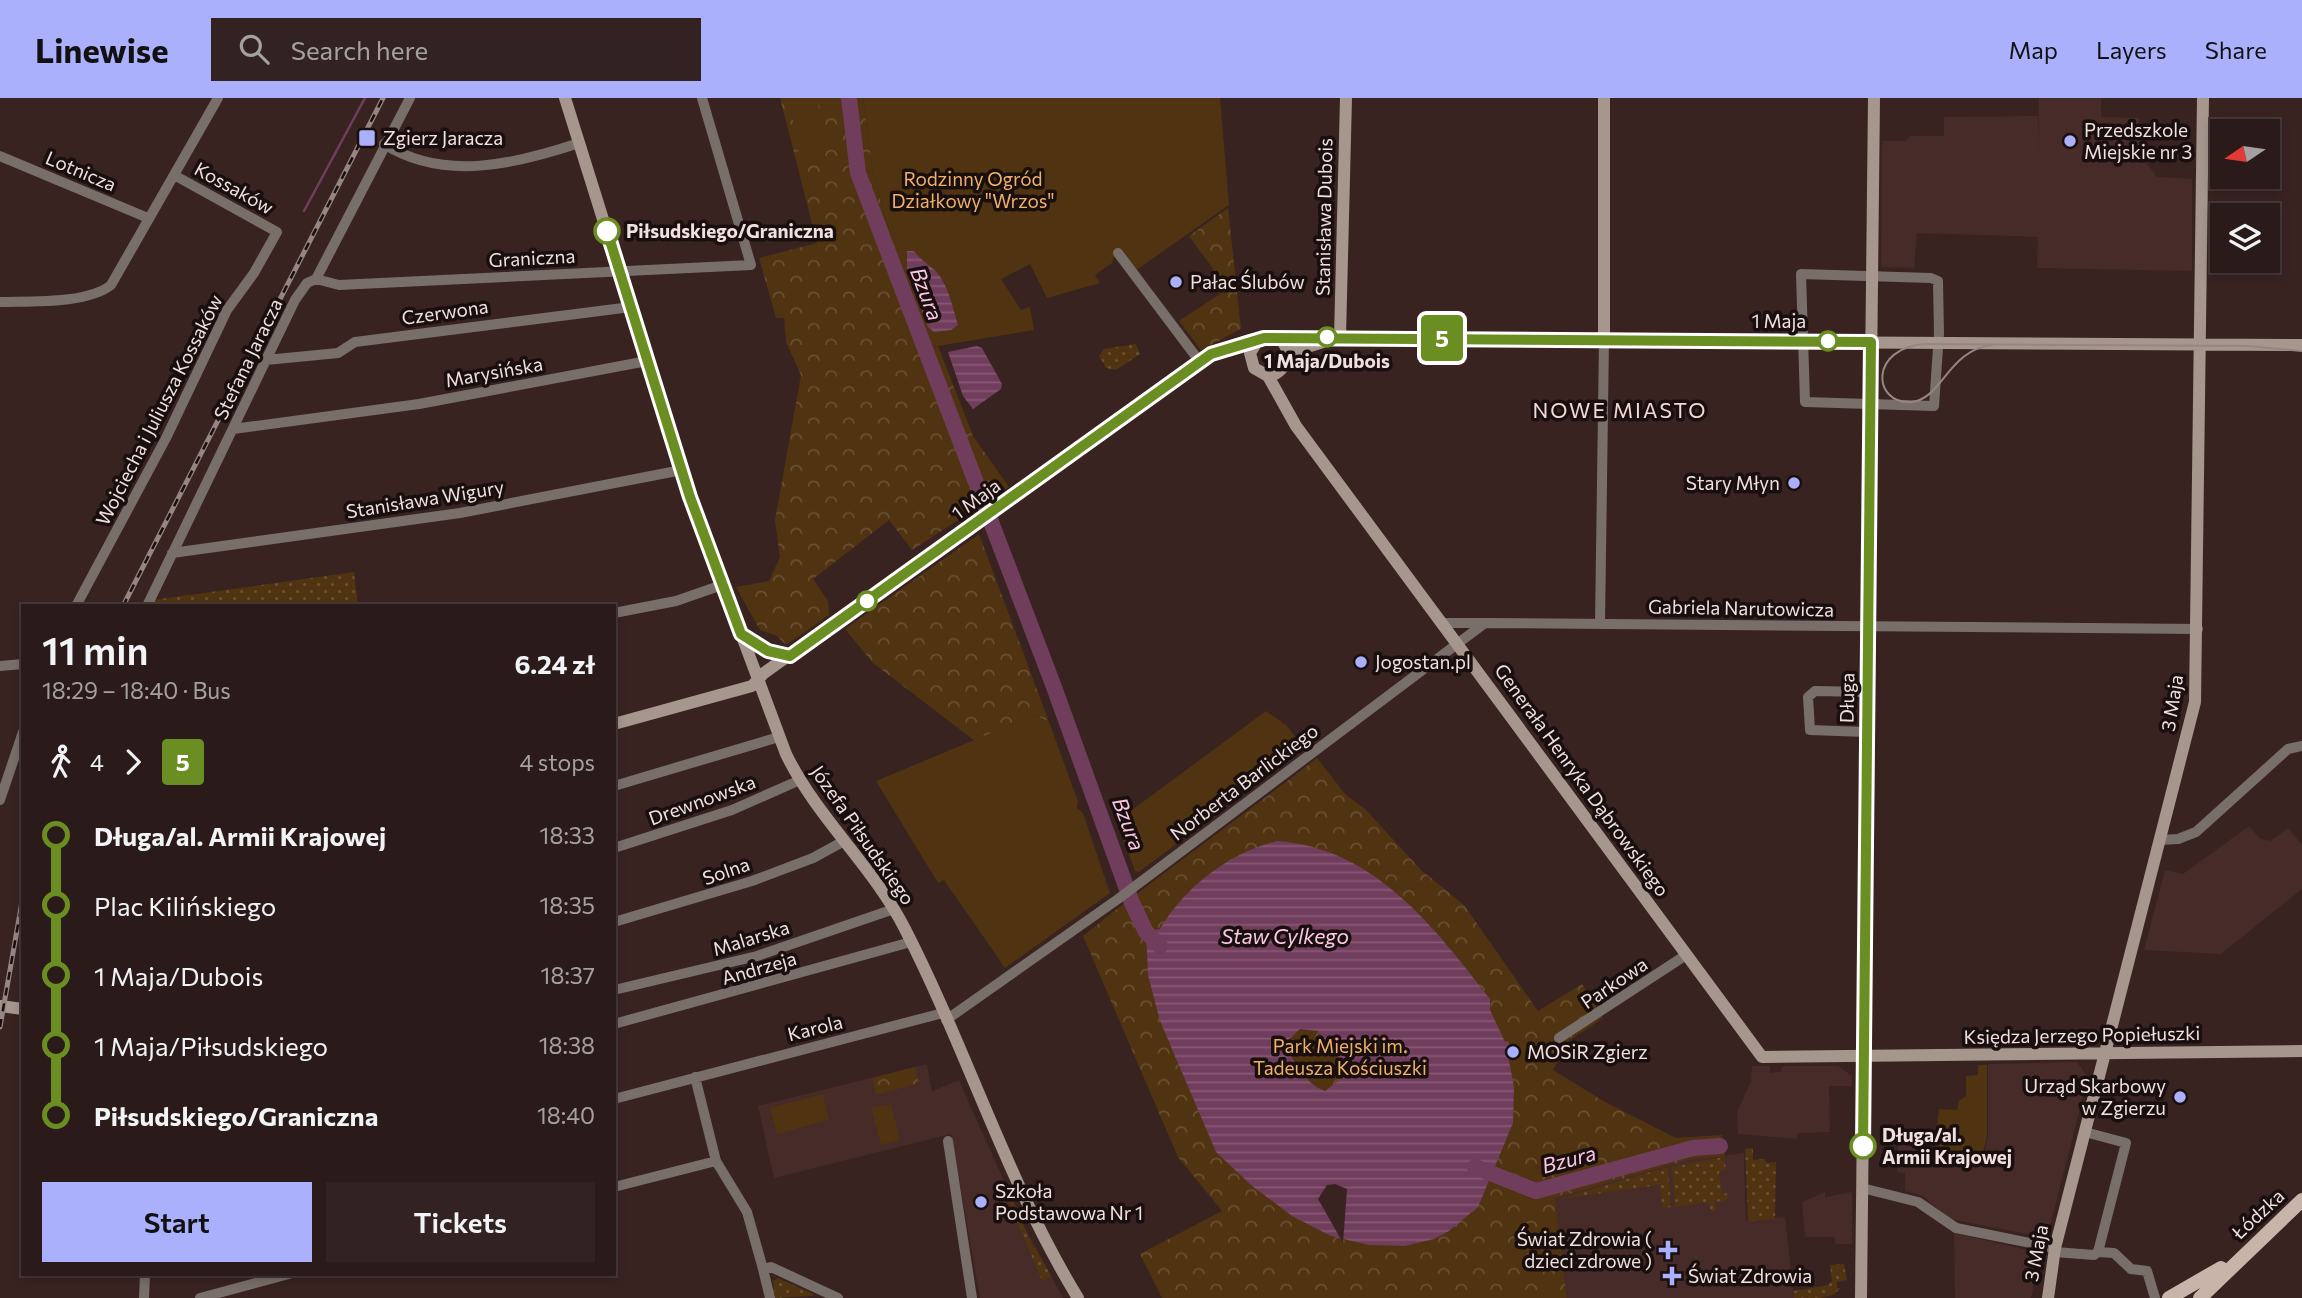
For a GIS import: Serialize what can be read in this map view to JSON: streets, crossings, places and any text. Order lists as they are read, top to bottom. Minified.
{"streets":{"main road":["Łódzka"],"street":["Lotnicza","Kossaków","Stanisława Dubois","Graniczna","Czerwona","1 Maja","Stefana Jaracza","Marysińska","Wojciecha i Juliusza Kossaków","Stanisława Wigury","Gabriela Narutowicza","Długa","3 Maja","Generała Henryka Dąbrowskiego","Norberta Barlickiego","Drewnowska","Józefa Piłsudskiego","Solna","Malarska","Andrzeja","Parkowa","Karola","Księdza Jerzego Popiełuszki"]},"crossings":[["Kossaków","Wojciecha i Juliusza Kossaków"],["Stanisława Dubois","1 Maja"],["Graniczna","Stefana Jaracza"],["Graniczna","Józefa Piłsudskiego"],["Czerwona","Stefana Jaracza"],["Czerwona","Józefa Piłsudskiego"],["1 Maja","Długa"],["1 Maja","3 Maja"],["1 Maja","Generała Henryka Dąbrowskiego"],["1 Maja","Józefa Piłsudskiego"],["Stefana Jaracza","Marysińska"],["Stefana Jaracza","Stanisława Wigury"],["Marysińska","Józefa Piłsudskiego"],["Stanisława Wigury","Józefa Piłsudskiego"],["Gabriela Narutowicza","Długa"],["Gabriela Narutowicza","3 Maja"],["Gabriela Narutowicza","Generała Henryka Dąbrowskiego"],["Długa","Generała Henryka Dąbrowskiego"],["Długa","Księdza Jerzego Popiełuszki"],["3 Maja","Księdza Jerzego Popiełuszki"],["Generała Henryka Dąbrowskiego","Norberta Barlickiego"],["Generała Henryka Dąbrowskiego","Parkowa"],["Generała Henryka Dąbrowskiego","Księdza Jerzego Popiełuszki"],["Norberta Barlickiego","Józefa Piłsudskiego"],["Norberta Barlickiego","Karola"],["Drewnowska","Józefa Piłsudskiego"],["Józefa Piłsudskiego","Solna"],["Józefa Piłsudskiego","Malarska"],["Józefa Piłsudskiego","Andrzeja"],["Józefa Piłsudskiego","Karola"]],"districts":["NOWE MIASTO"],"water":["Bzura","Staw Cylkego"],"parks":["Rodzinny Ogród Działkowy \"Wrzos\"","Park Miejski im. Tadeusza Kościuszki"],"places":{"transit":["Zgierz Jaracza"],"other":["Przedszkole Miejskie nr 3","Piłsudskiego/Graniczna","Pałac Ślubów","1 Maja/Dubois","Stary Młyn","Jogostan.pl","MOSiR Zgierz","Urząd Skarbowy w Zgierzu","Długa/al. Armii Krajowej","Szkoła Podstawowa Nr 1"],"health":["Świat Zdrowia ( dzieci zdrowe )","Świat Zdrowia"]},"lines":["bus line 5"],"north":"left","page":{"header":"Linewise","search":"Search here","nav":["Map","Layers","Share"],"on_map":"5","heading":["11 min","18:29 – 18:40 · Bus","6.24 zł"],"legs":["4","5","4 stops"],"list":[{"name":"Długa/al. Armii Krajowej","value":"18:33"},{"name":"Plac Kilińskiego","value":"18:35"},{"name":"1 Maja/Dubois","value":"18:37"},{"name":"1 Maja/Piłsudskiego","value":"18:38"},{"name":"Piłsudskiego/Graniczna","value":"18:40"}],"buttons":["Start","Tickets"]}}
